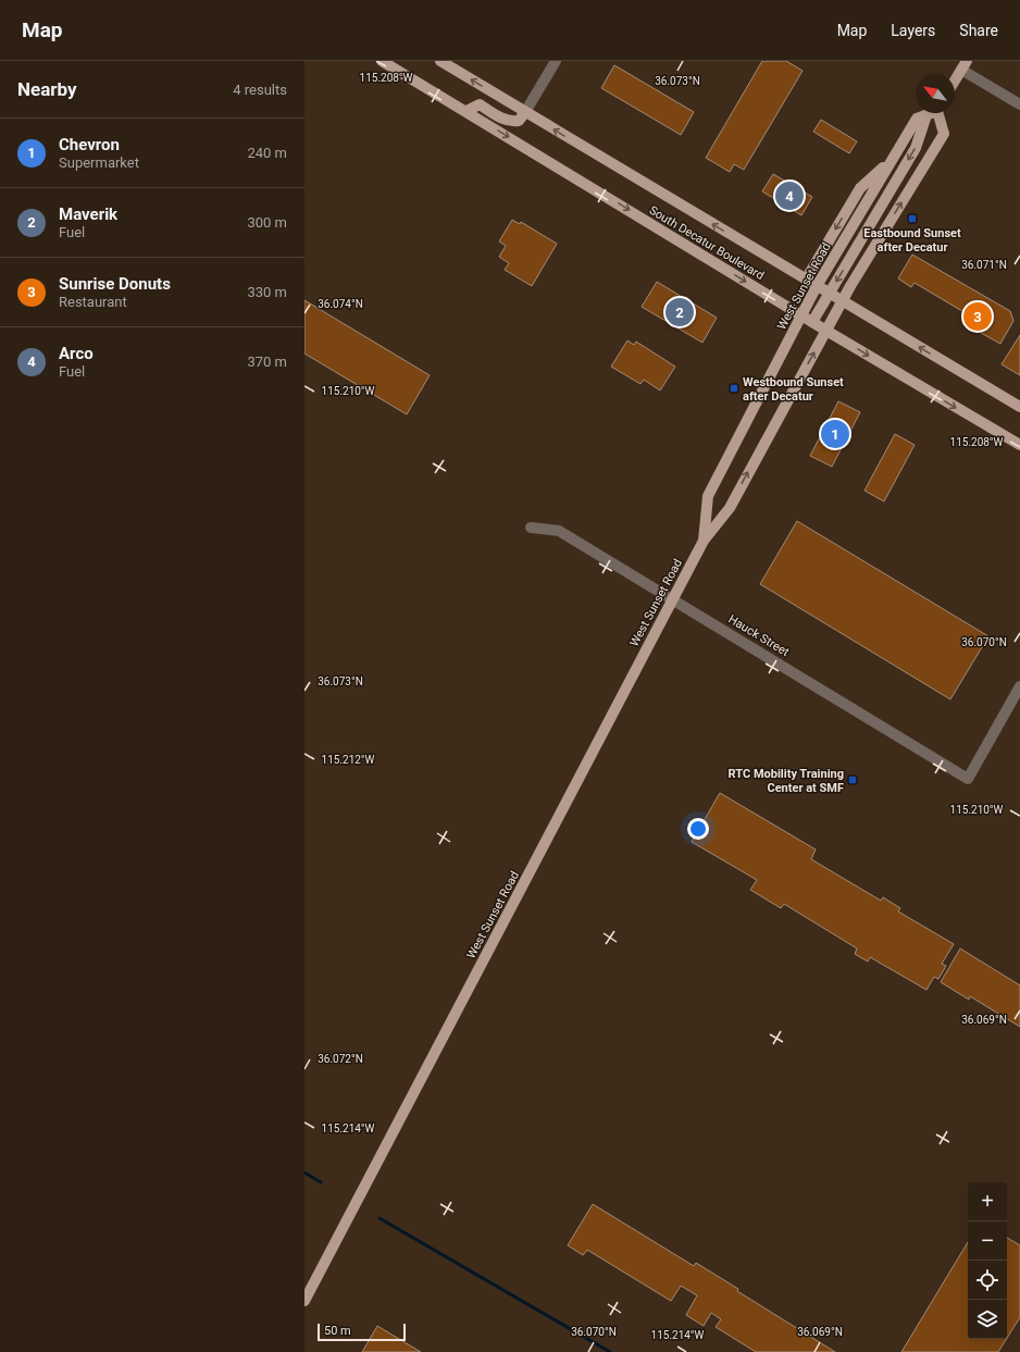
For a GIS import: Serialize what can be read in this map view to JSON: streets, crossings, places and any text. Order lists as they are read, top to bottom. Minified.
{"streets":{"main road":["South Decatur Boulevard","West Sunset Road"],"street":["Hauck Street"]},"crossings":[["South Decatur Boulevard","West Sunset Road"],["West Sunset Road","Hauck Street"]],"places":{"transit":["Eastbound Sunset after Decatur","Westbound Sunset after Decatur","RTC Mobility Training Center at SMF"]},"scale_bar":"50 m","north":"top left","page":{"header":"Map","nav":["Map","Layers","Share"],"heading":["Nearby","4 results"],"list":[{"mark":"1","name":"Chevron","note":"Supermarket","value":"240 m"},{"mark":"2","name":"Maverik","note":"Fuel","value":"300 m"},{"mark":"3","name":"Sunrise Donuts","note":"Restaurant","value":"330 m"},{"mark":"4","name":"Arco","note":"Fuel","value":"370 m"}],"pins":["4","2","3","1"],"map_buttons":["+","−"],"scale":"50 m"},"coordinates":["115.208°W","36.073°N","36.071°N","36.074°N","115.210°W","36.070°N","115.212°W","36.069°N","36.072°N","115.214°W"]}
